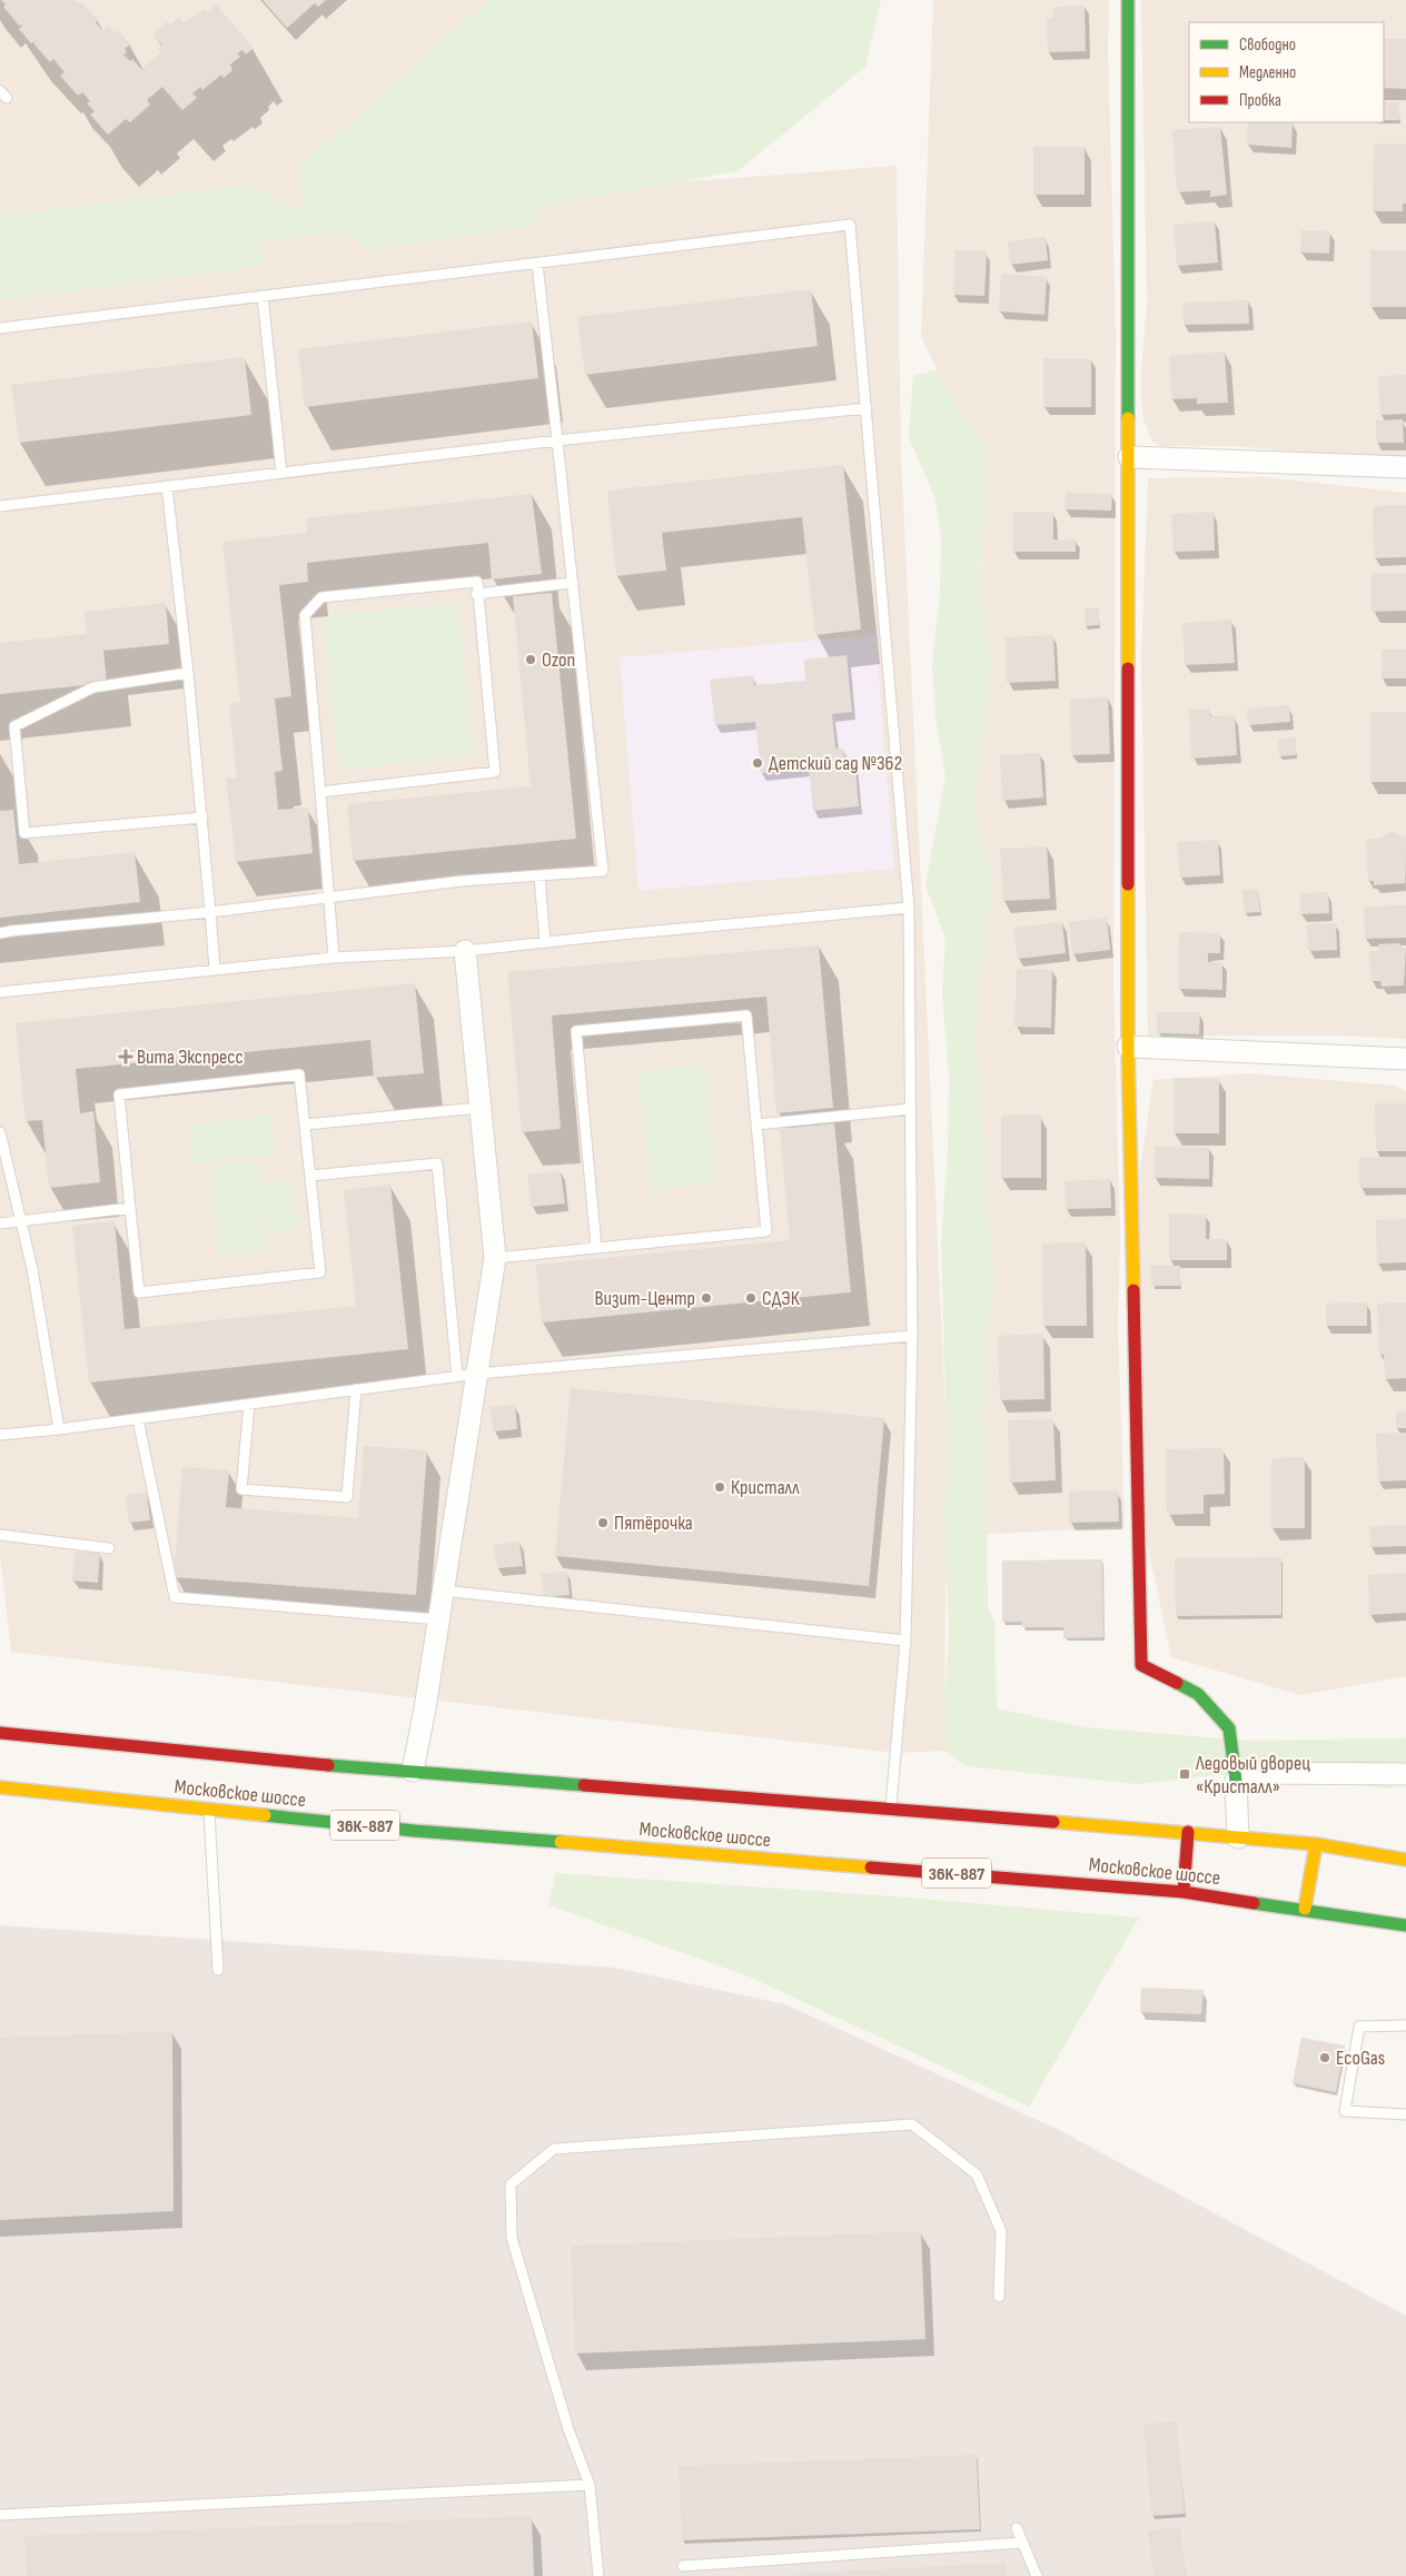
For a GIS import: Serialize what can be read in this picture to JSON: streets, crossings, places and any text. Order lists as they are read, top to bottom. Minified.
{"streets":{"main road":["Московское шоссе","36К-887"]},"places":{"other":["Ozon","Детский сад №362","Визит-Центр","СДЭК","Кристалл","Пятёрочка","EcoGas"],"health":["Вита Экспресс"],"transit":["Ледовый дворец «Кристалл»"]},"legend":["Свободно","Медленно","Пробка"]}
